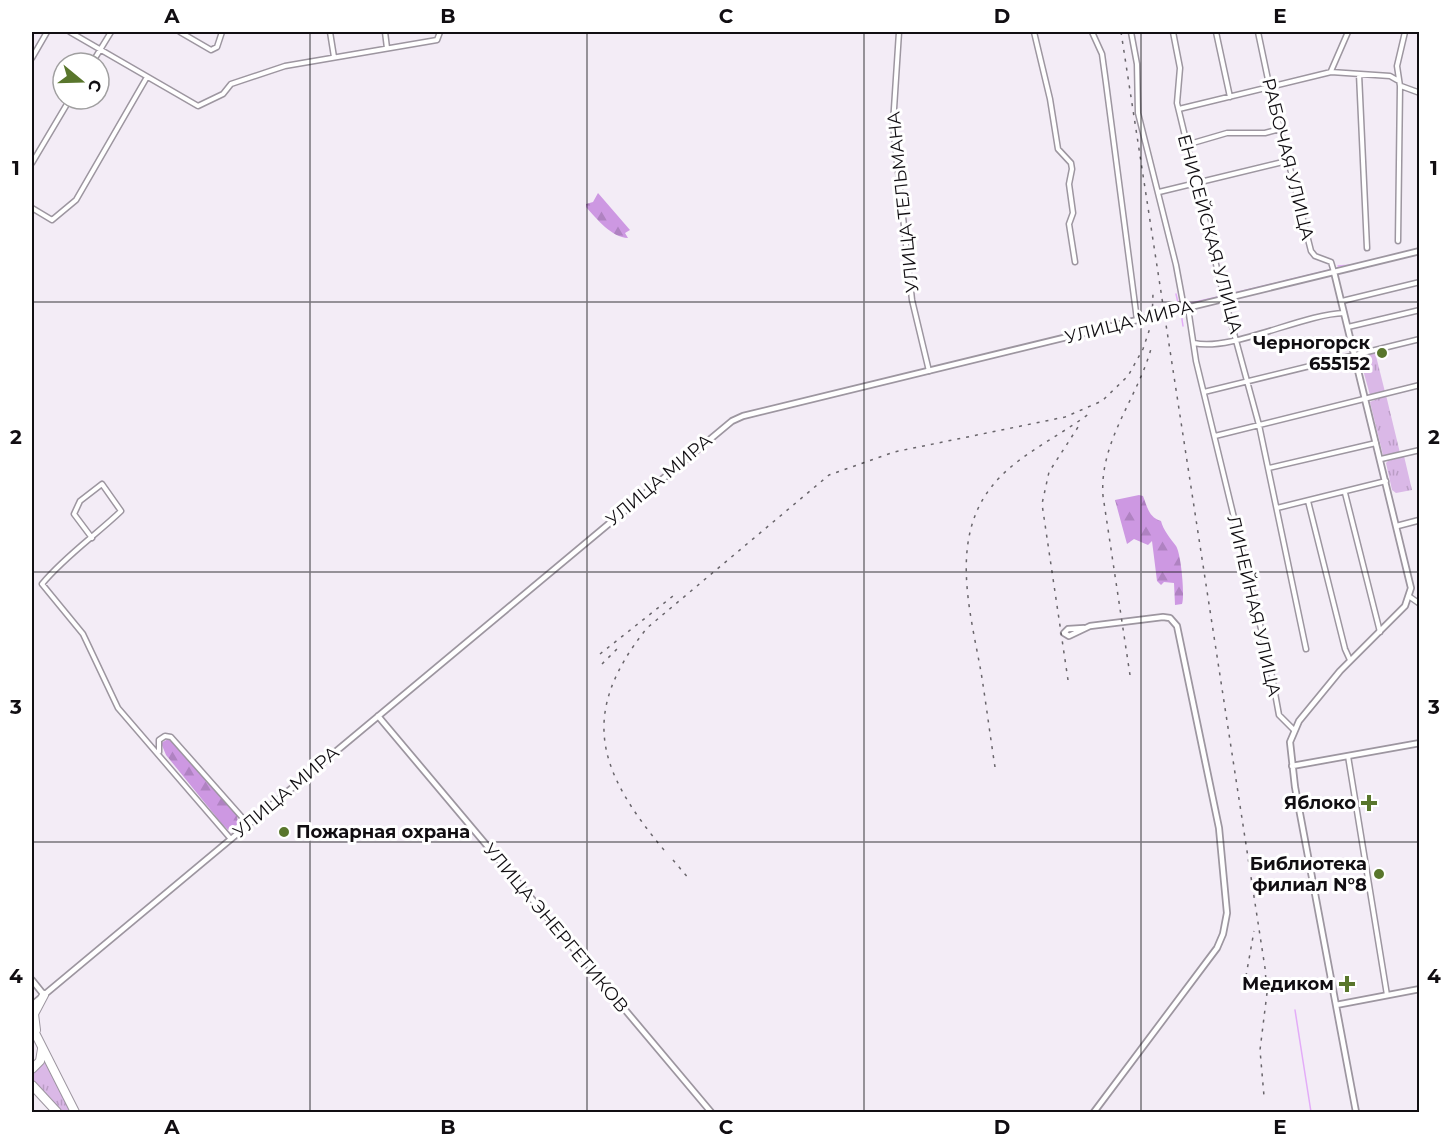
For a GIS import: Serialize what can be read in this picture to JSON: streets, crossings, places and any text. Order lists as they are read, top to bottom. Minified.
{"streets":{"main road":["УЛИЦА МИРА","УЛИЦА ЭНЕРГЕТИКОВ"],"street":["РАБОЧАЯ УЛИЦА","УЛИЦА ТЕЛЬМАНА","ЕНИСЕЙСКАЯ УЛИЦА","ЛИНЕЙНАЯ УЛИЦА"]},"crossings":[["РАБОЧАЯ УЛИЦА","УЛИЦА МИРА"],["УЛИЦА ТЕЛЬМАНА","УЛИЦА МИРА"],["ЕНИСЕЙСКАЯ УЛИЦА","УЛИЦА МИРА"],["УЛИЦА МИРА","ЛИНЕЙНАЯ УЛИЦА"],["УЛИЦА МИРА","УЛИЦА ЭНЕРГЕТИКОВ"]],"places":{"other":["Черногорск 655152","Пожарная охрана","Библиотека филиал N°8"],"health":["Яблоко","Медиком"]},"north":"right","grid":{"columns":["A","B","C","D","E"],"rows":["1","2","3","4"]}}
